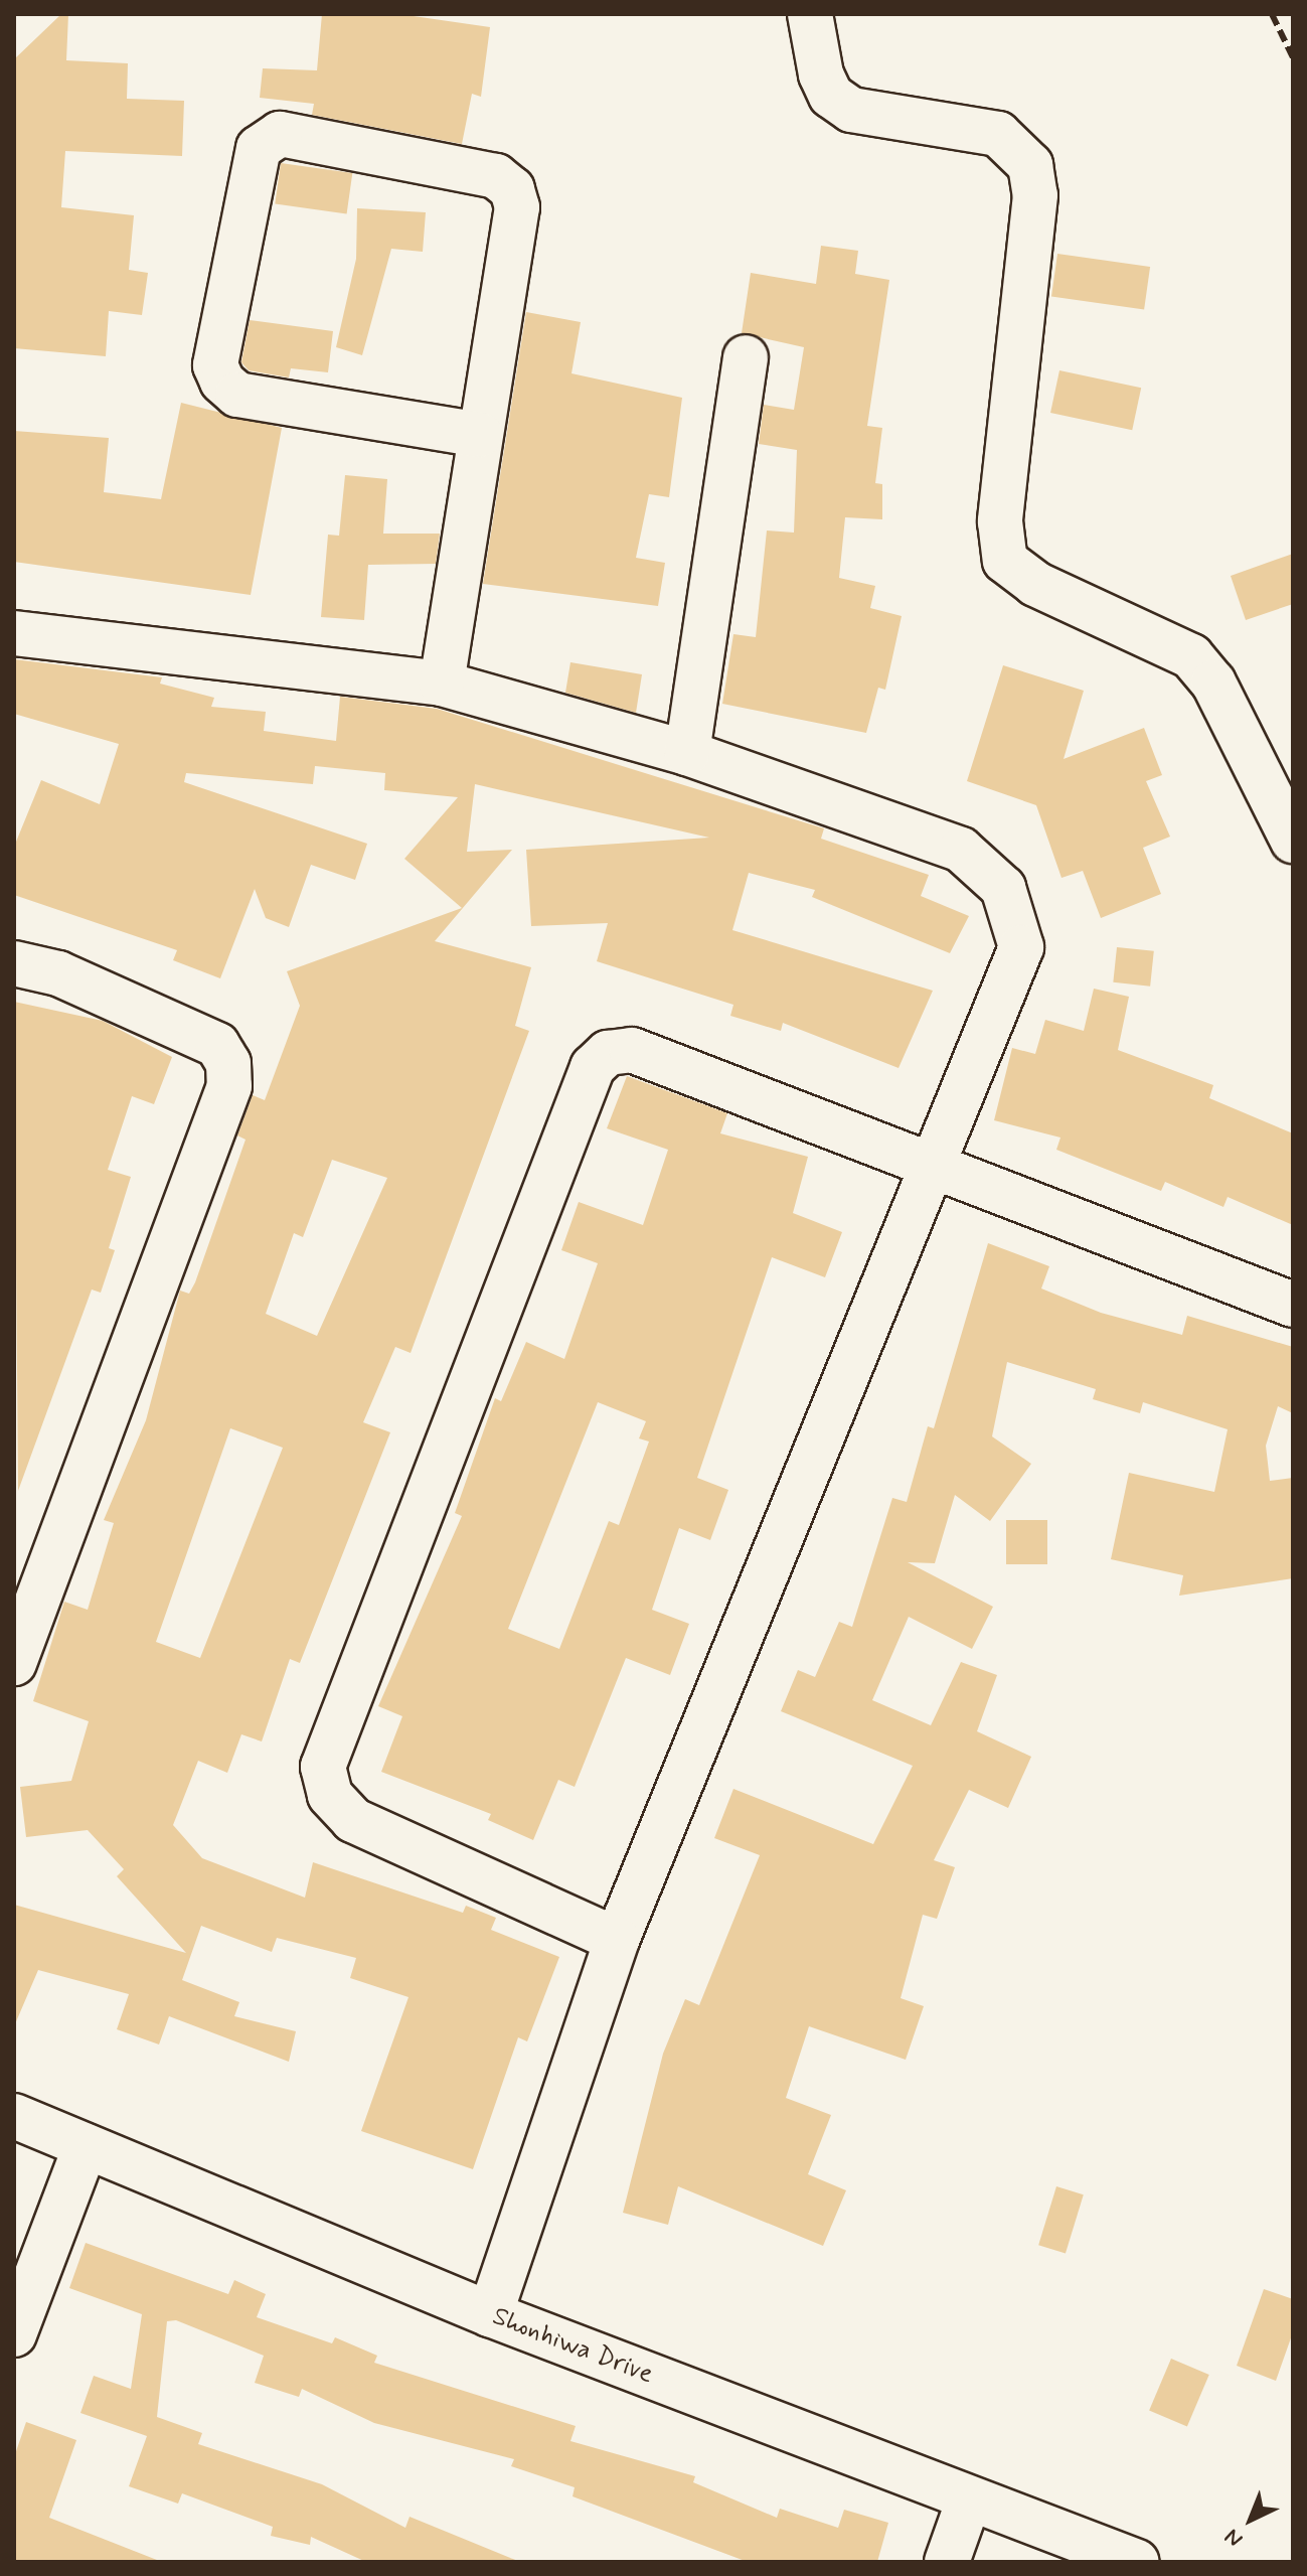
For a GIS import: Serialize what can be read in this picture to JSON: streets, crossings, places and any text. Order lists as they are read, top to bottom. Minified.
{"streets":{"street":["Shonhiwa Drive"]},"north":"bottom left"}
